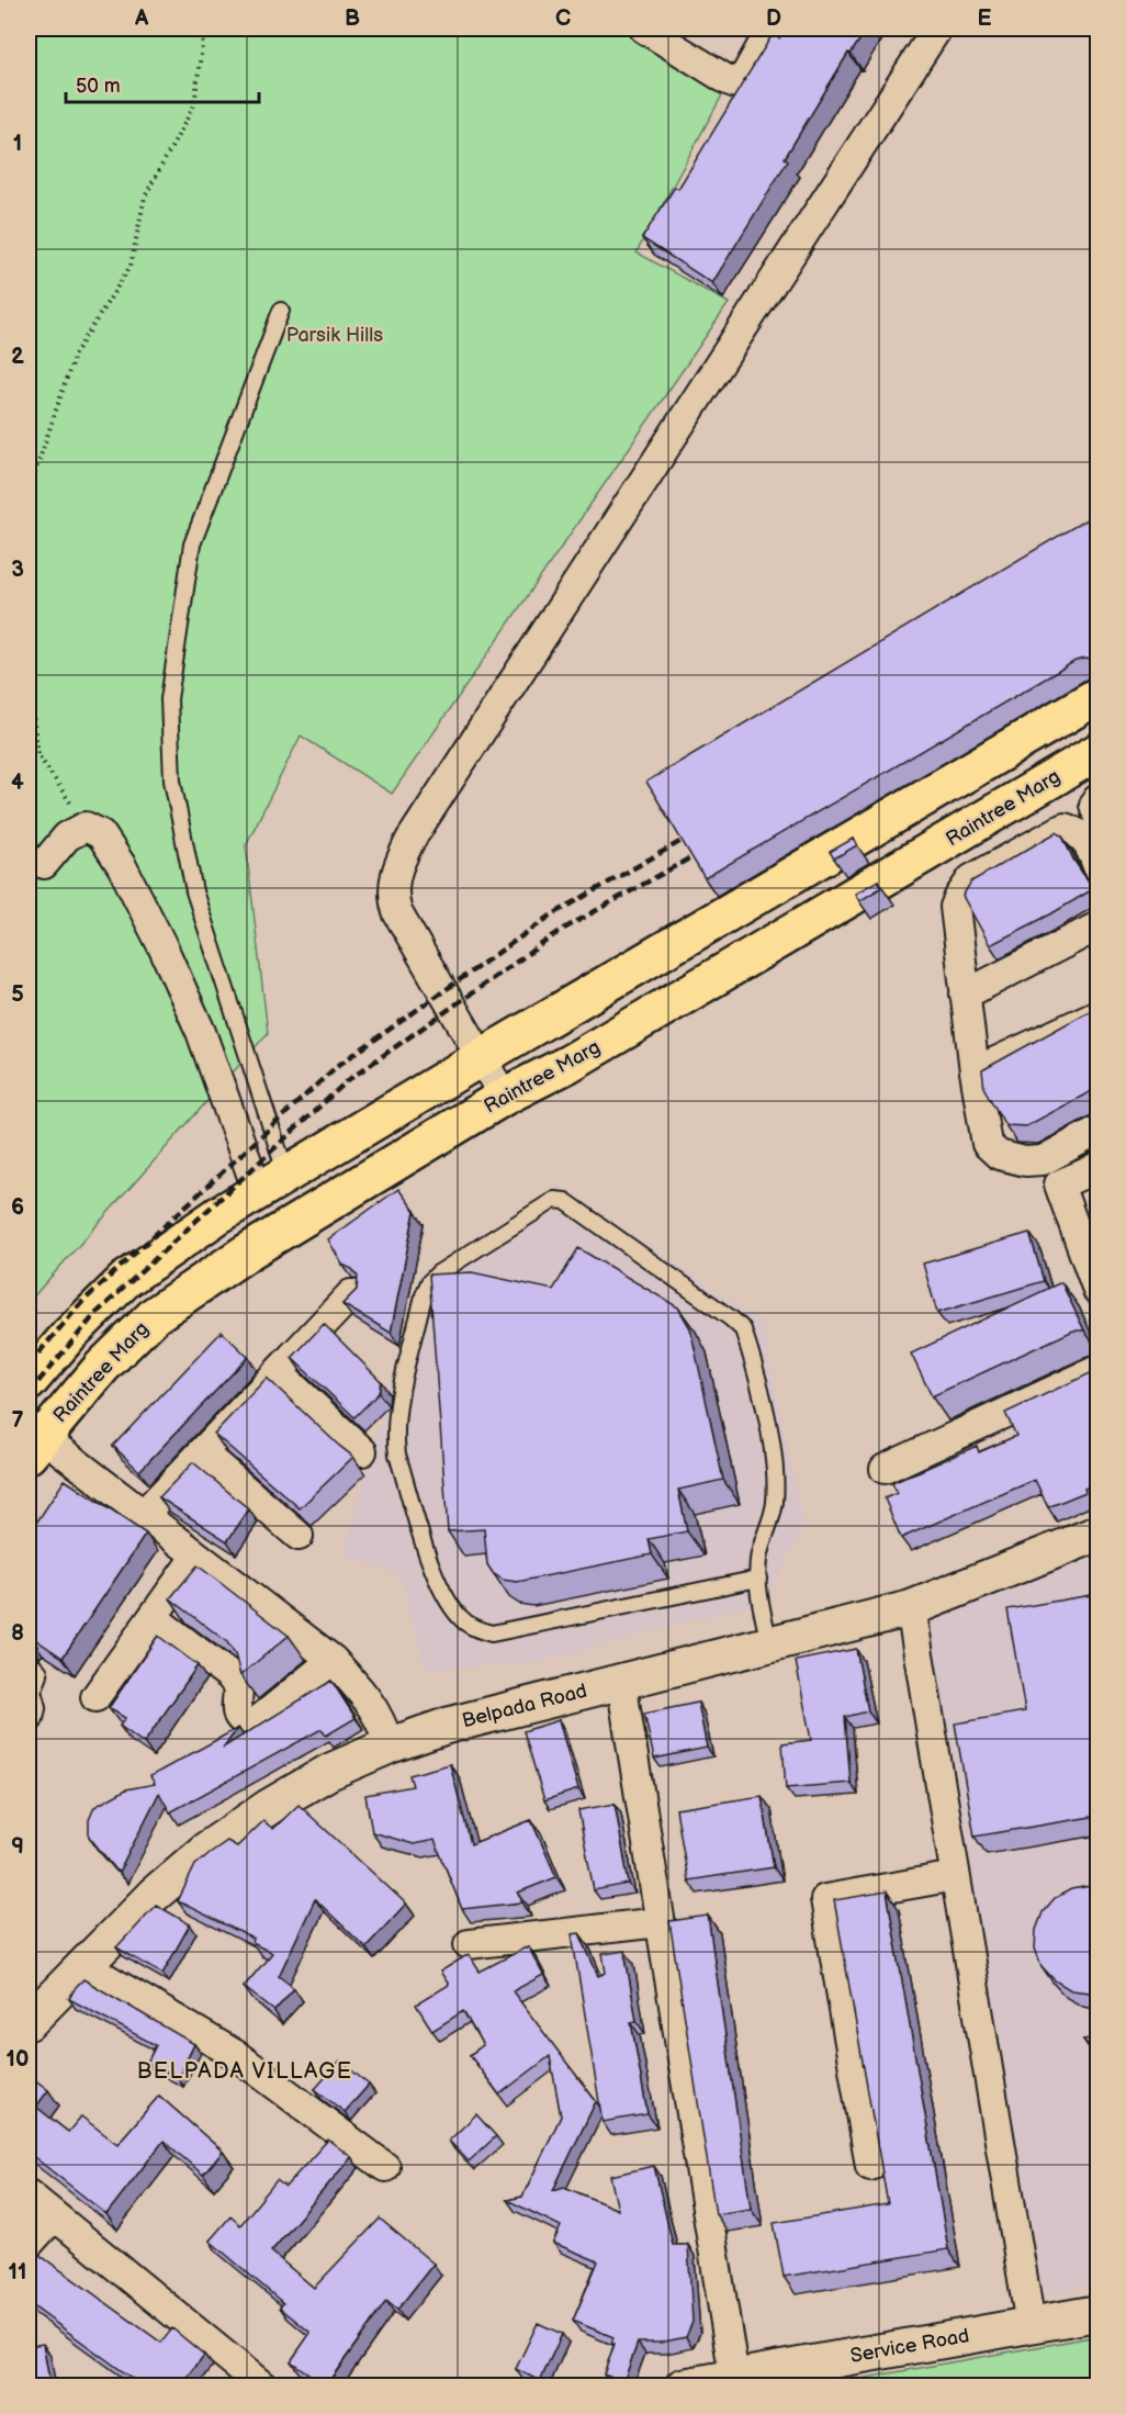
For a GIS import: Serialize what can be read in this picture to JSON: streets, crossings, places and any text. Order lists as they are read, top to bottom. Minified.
{"streets":{"main road":["Raintree Marg"],"street":["Belpada Road","Service Road"]},"districts":["BELPADA VILLAGE"],"parks":["Parsik Hills"],"scale_bar":"50 m","grid":{"columns":["A","B","C","D","E"],"rows":["1","2","3","4","5","6","7","8","9","10","11"]}}
